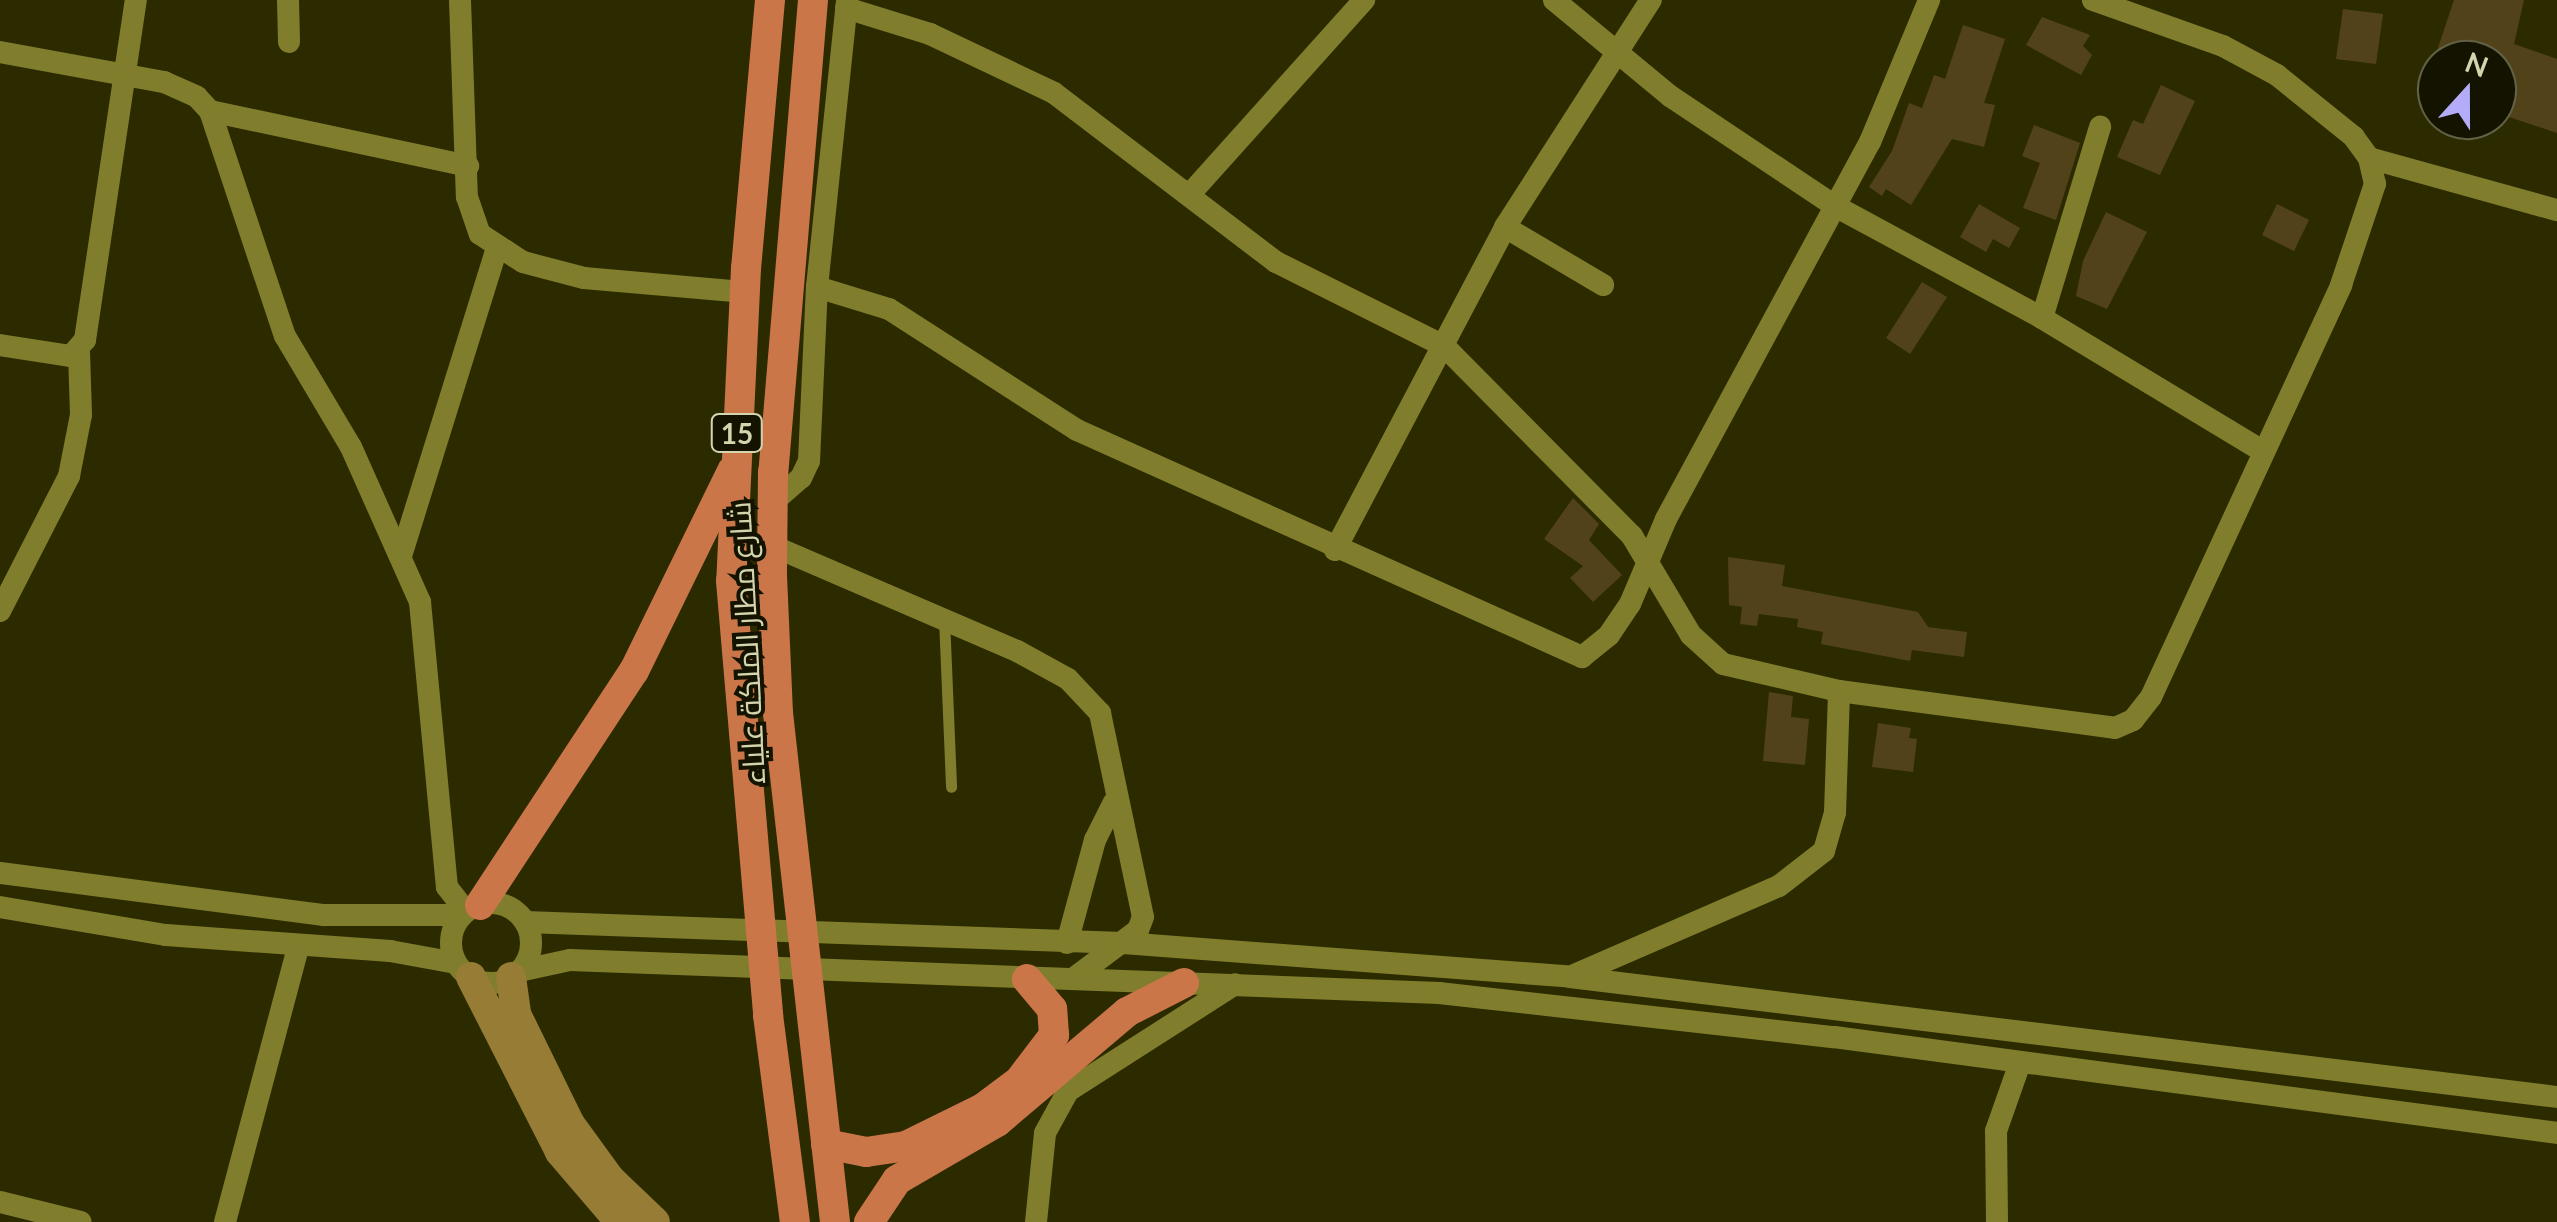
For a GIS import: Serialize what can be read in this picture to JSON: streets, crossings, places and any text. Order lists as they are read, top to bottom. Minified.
{"streets":{"highway":["15","شارع مطار الملكة علياء"]},"north":"top"}
